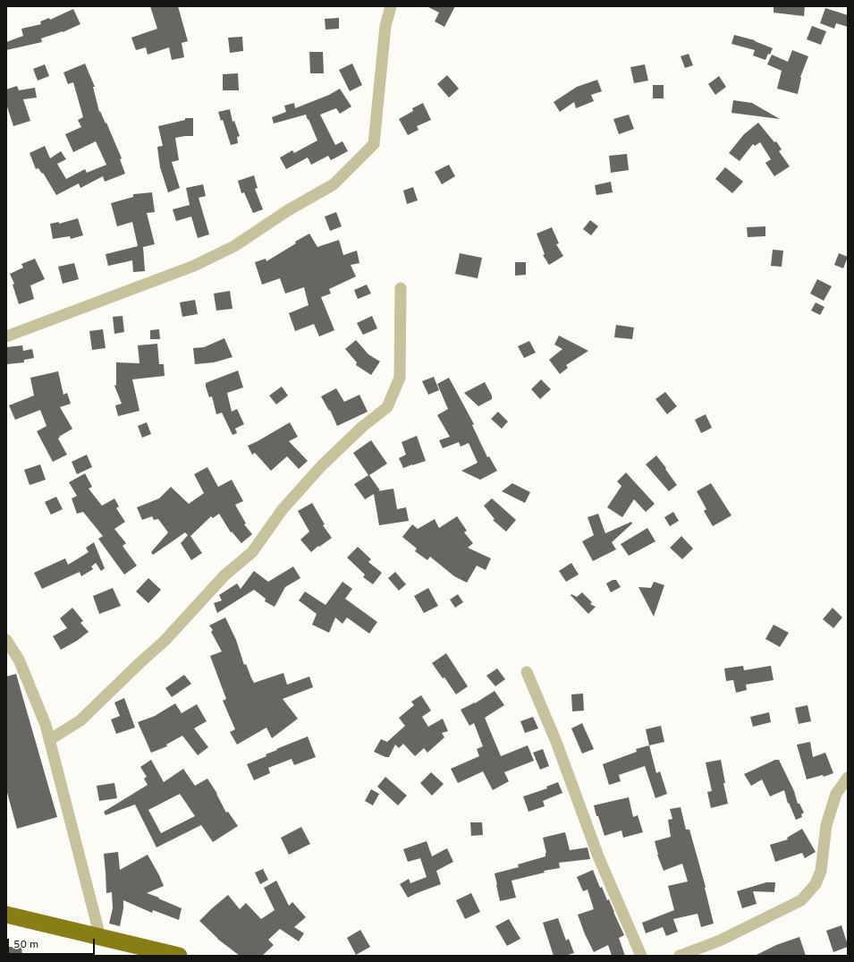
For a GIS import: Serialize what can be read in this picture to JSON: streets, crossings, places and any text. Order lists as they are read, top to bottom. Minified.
{"scale_bar":"50 m"}
